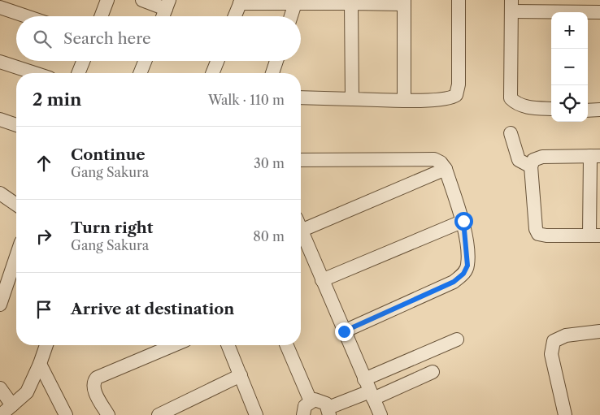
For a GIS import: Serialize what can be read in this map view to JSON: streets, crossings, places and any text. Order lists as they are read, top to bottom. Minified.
{"page":{"map_buttons":["+","−"],"search":"Search here","heading":["2 min","Walk · 110 m"],"list":[["Continue","Gang Sakura","30 m"],["Turn right","Gang Sakura","80 m"],"Arrive at destination"]}}
